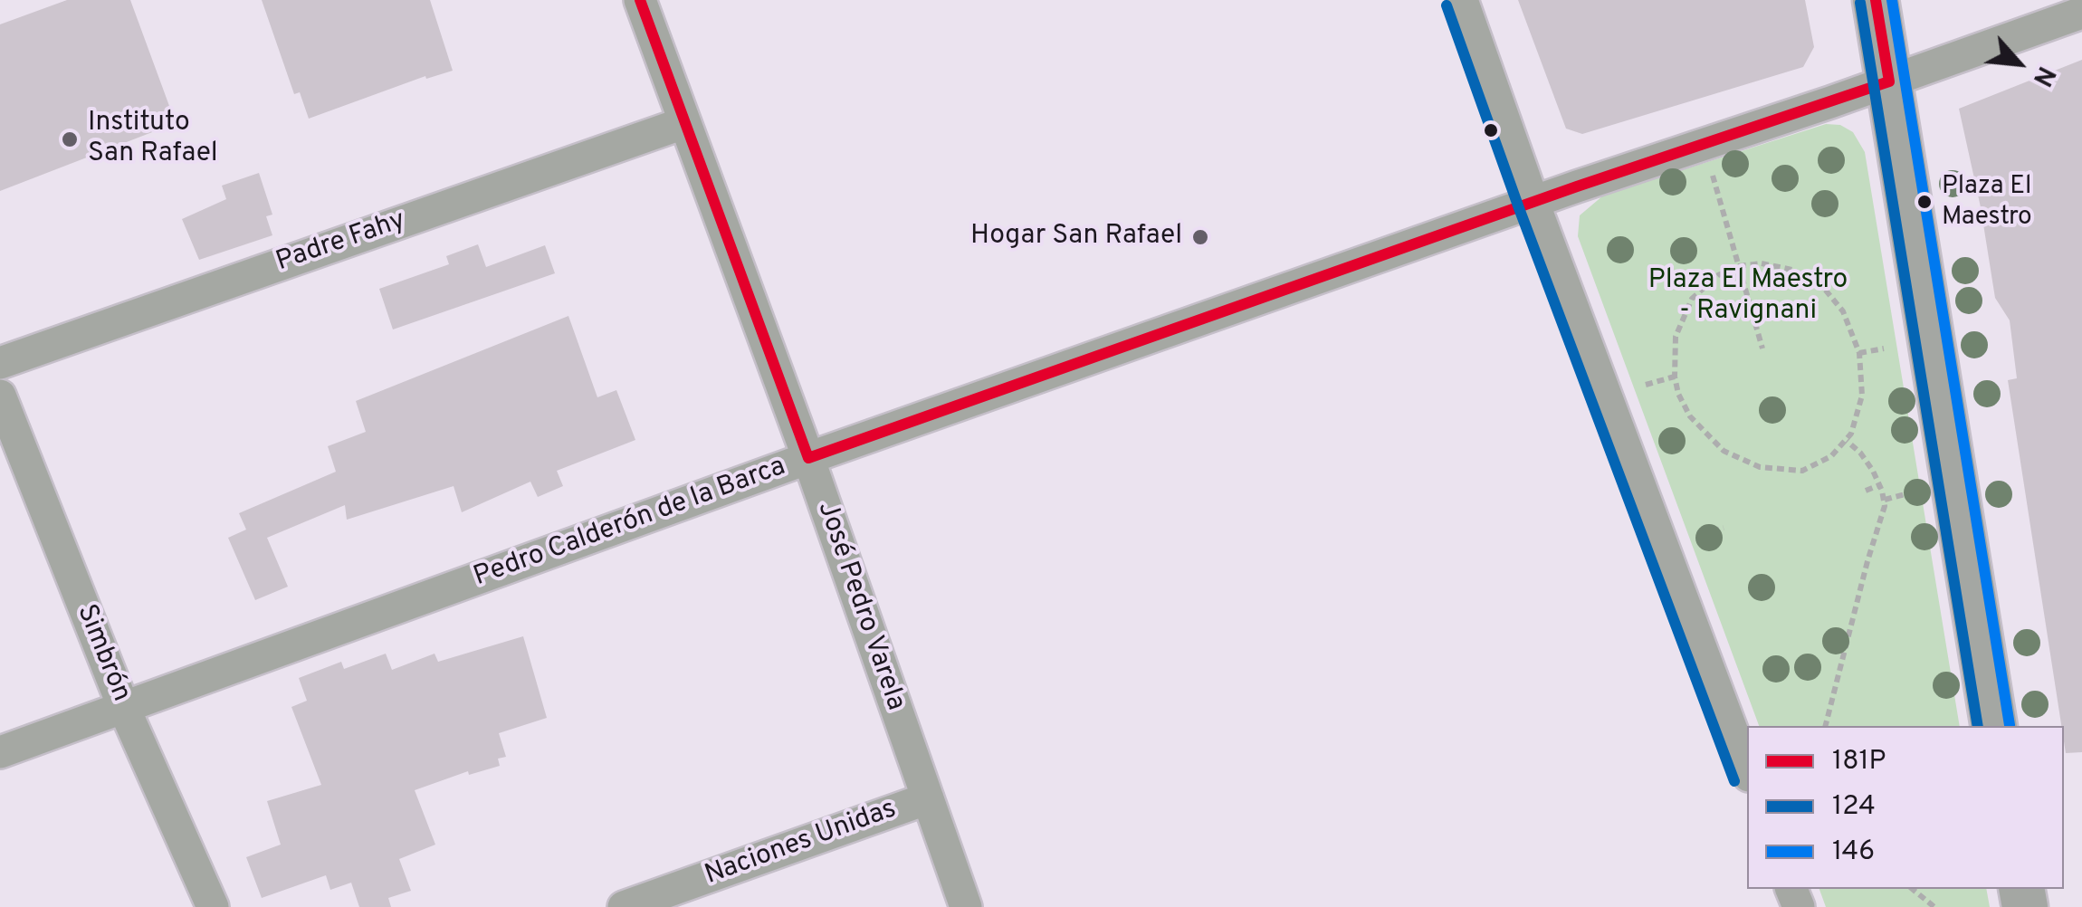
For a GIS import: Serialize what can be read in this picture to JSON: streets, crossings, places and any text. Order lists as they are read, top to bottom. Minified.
{"streets":{"street":["Padre Fahy","Pedro Calderón de la Barca","José Pedro Varela","Simbrón","Naciones Unidas"]},"crossings":[["Padre Fahy","José Pedro Varela"],["Pedro Calderón de la Barca","José Pedro Varela"],["Pedro Calderón de la Barca","Simbrón"],["José Pedro Varela","Naciones Unidas"]],"parks":["Plaza El Maestro - Ravignani"],"places":["Instituto San Rafael","Plaza El Maestro","Hogar San Rafael"],"lines":["transit line 181P","transit line 146","transit line 124"],"legend":["181P","124","146"],"north":"bottom right"}
